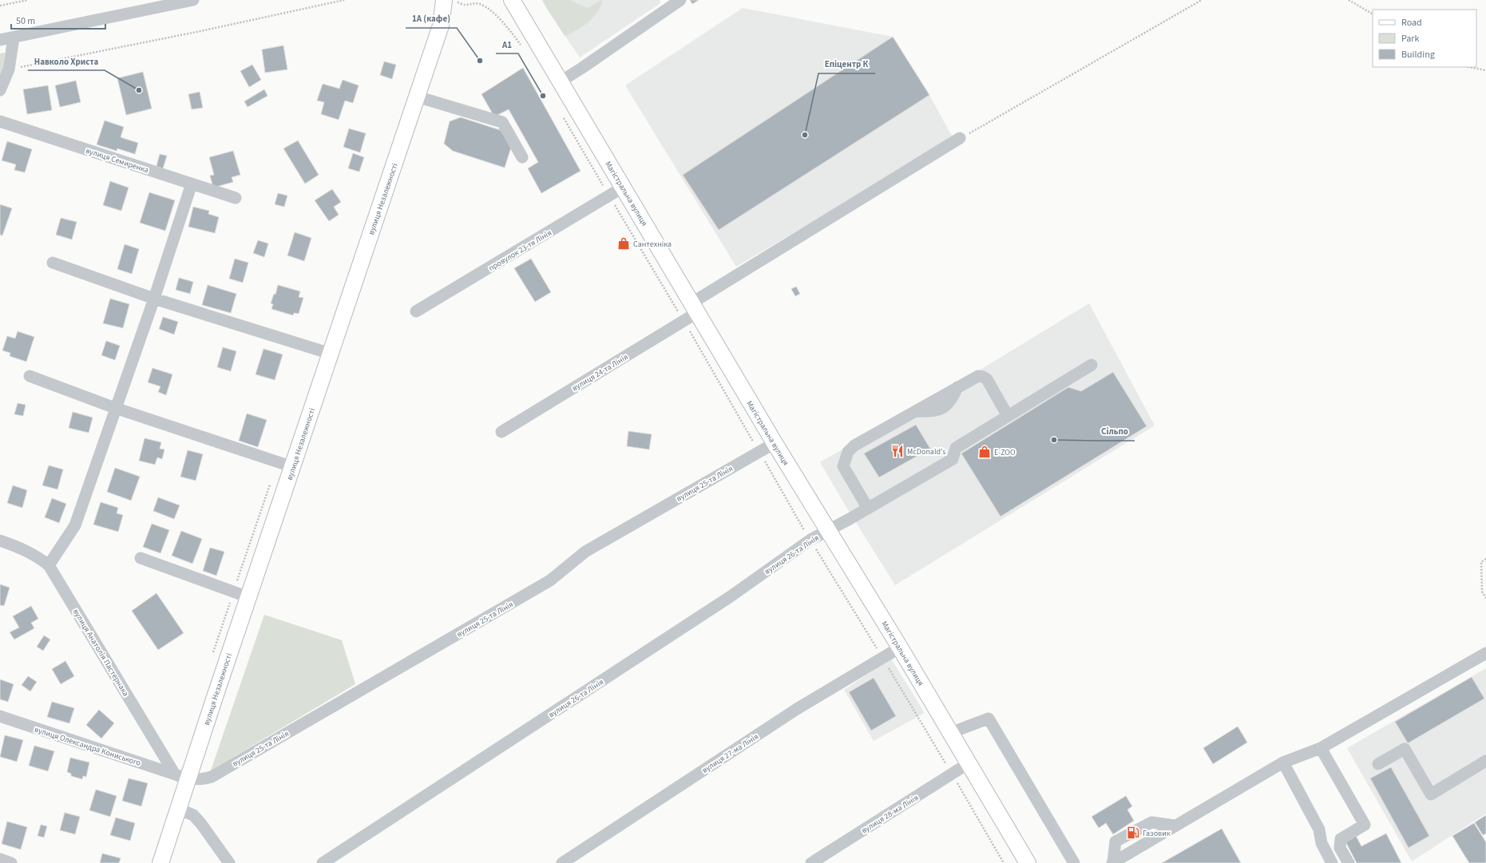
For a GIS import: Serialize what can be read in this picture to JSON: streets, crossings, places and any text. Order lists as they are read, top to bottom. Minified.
{"streets":{"main road":["Магістральна вулиця","вулиця Незалежності"],"street":["вулиця Семиренка","провулок 23-тя Лінія","вулиця 24-та Лінія","вулиця 25-та Лінія","вулиця 26-та Лінія","вулиця Анатолія Пастернака","вулиця Олександра Кониського","вулиця 27-ма Лінія","вулиця 28-ма Лінія"]},"crossings":[["Магістральна вулиця","провулок 23-тя Лінія"],["Магістральна вулиця","вулиця 24-та Лінія"],["Магістральна вулиця","вулиця 25-та Лінія"],["Магістральна вулиця","вулиця 26-та Лінія"],["Магістральна вулиця","вулиця 27-ма Лінія"],["Магістральна вулиця","вулиця 28-ма Лінія"],["вулиця Незалежності","вулиця 25-та Лінія"],["вулиця Незалежності","вулиця Анатолія Пастернака"],["вулиця Незалежності","вулиця Олександра Кониського"],["вулиця 25-та Лінія","вулиця Анатолія Пастернака"],["вулиця 25-та Лінія","вулиця Олександра Кониського"],["вулиця Анатолія Пастернака","вулиця Олександра Кониського"]],"places":{"other":["1А (кафе)","Навколо Христа","А1","Епіцентр К","Сільпо"],"shop":["Сантехніка","E-ZOO"],"restaurant":["McDonald's"],"fuel station":["Газовик"]},"legend":["Road","Park","Building"],"scale_bar":"50 m"}
